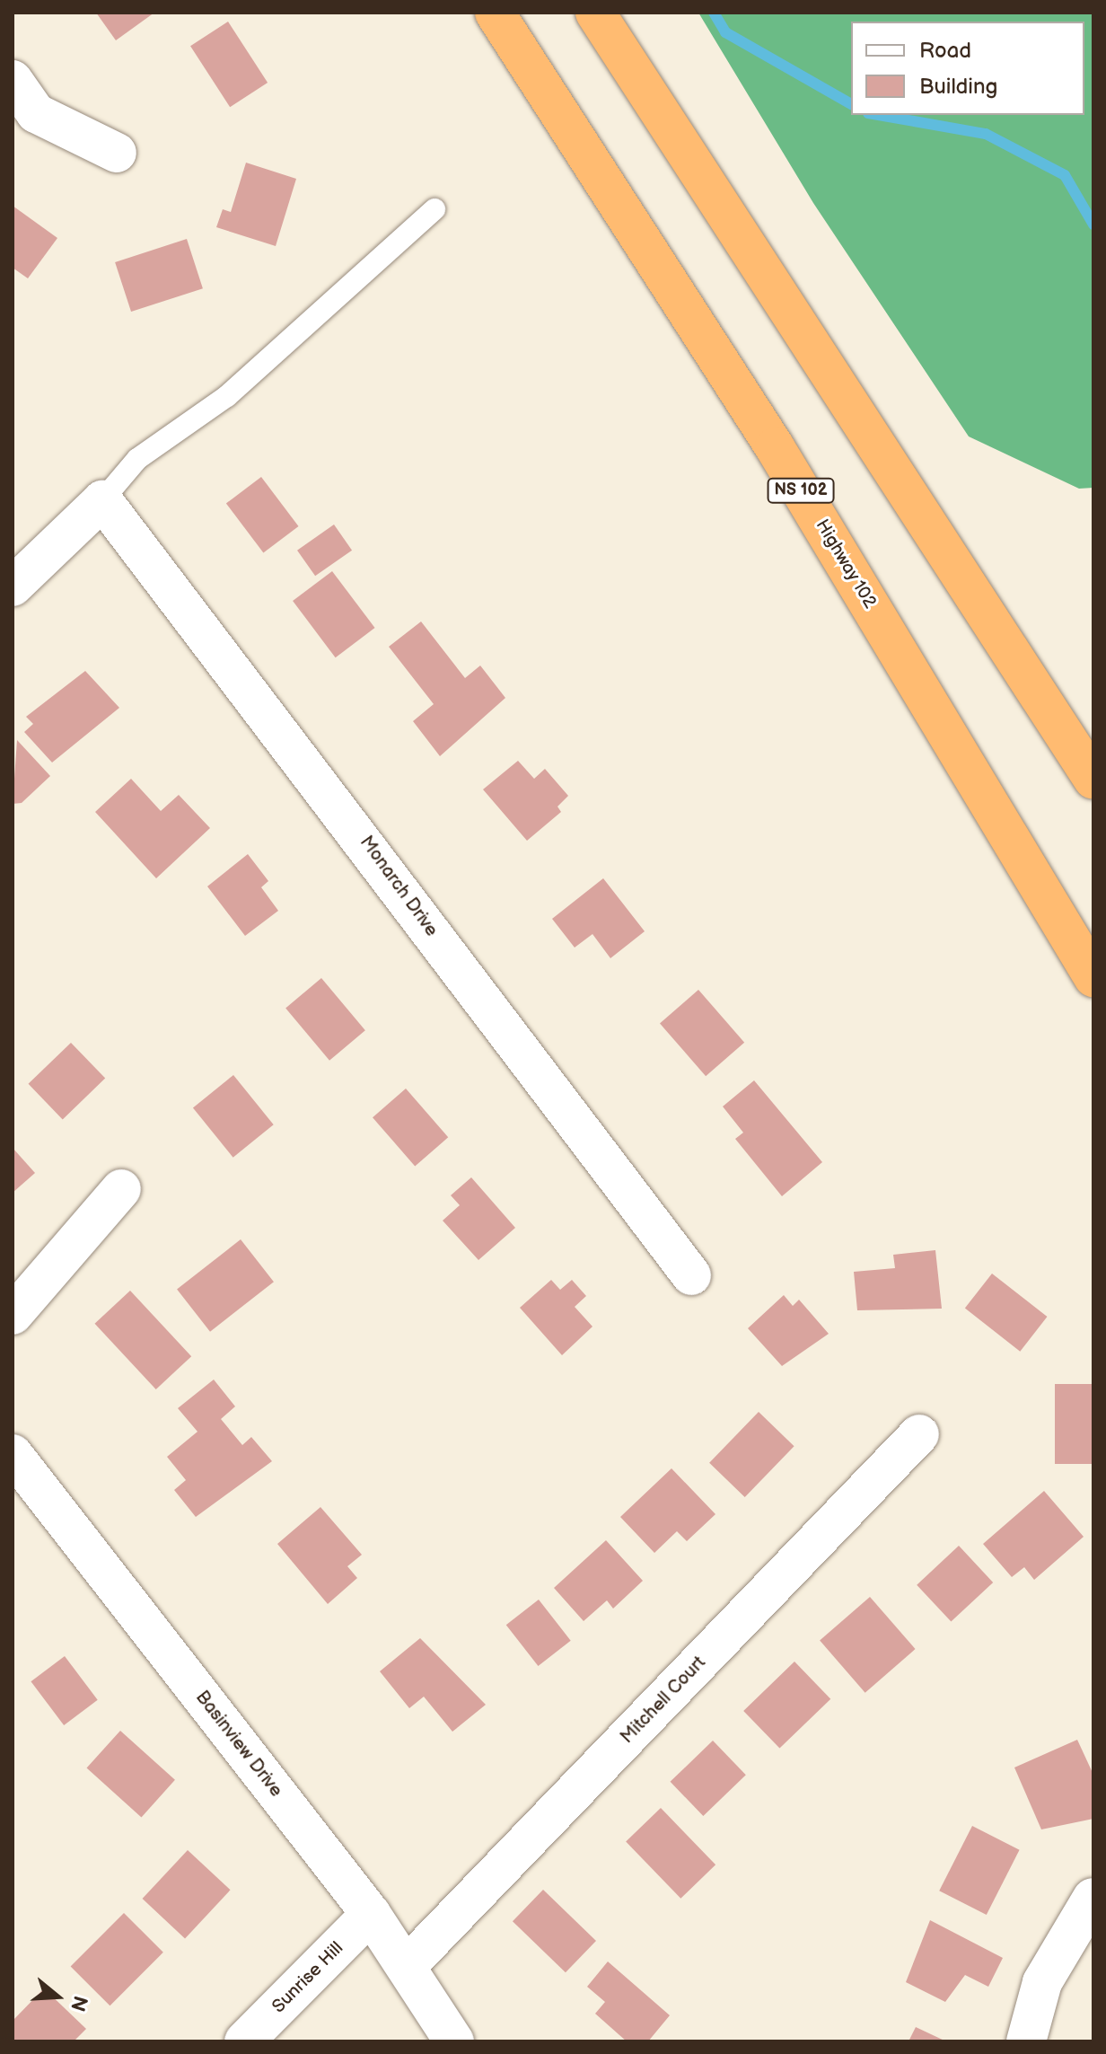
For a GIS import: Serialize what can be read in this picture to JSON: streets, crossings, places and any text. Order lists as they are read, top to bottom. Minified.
{"streets":{"highway":["NS 102","Highway 102"],"street":["Monarch Drive","Mitchell Court","Basinview Drive","Sunrise Hill"]},"crossings":[["Mitchell Court","Basinview Drive"],["Basinview Drive","Sunrise Hill"]],"legend":["Road","Building"],"north":"right"}
